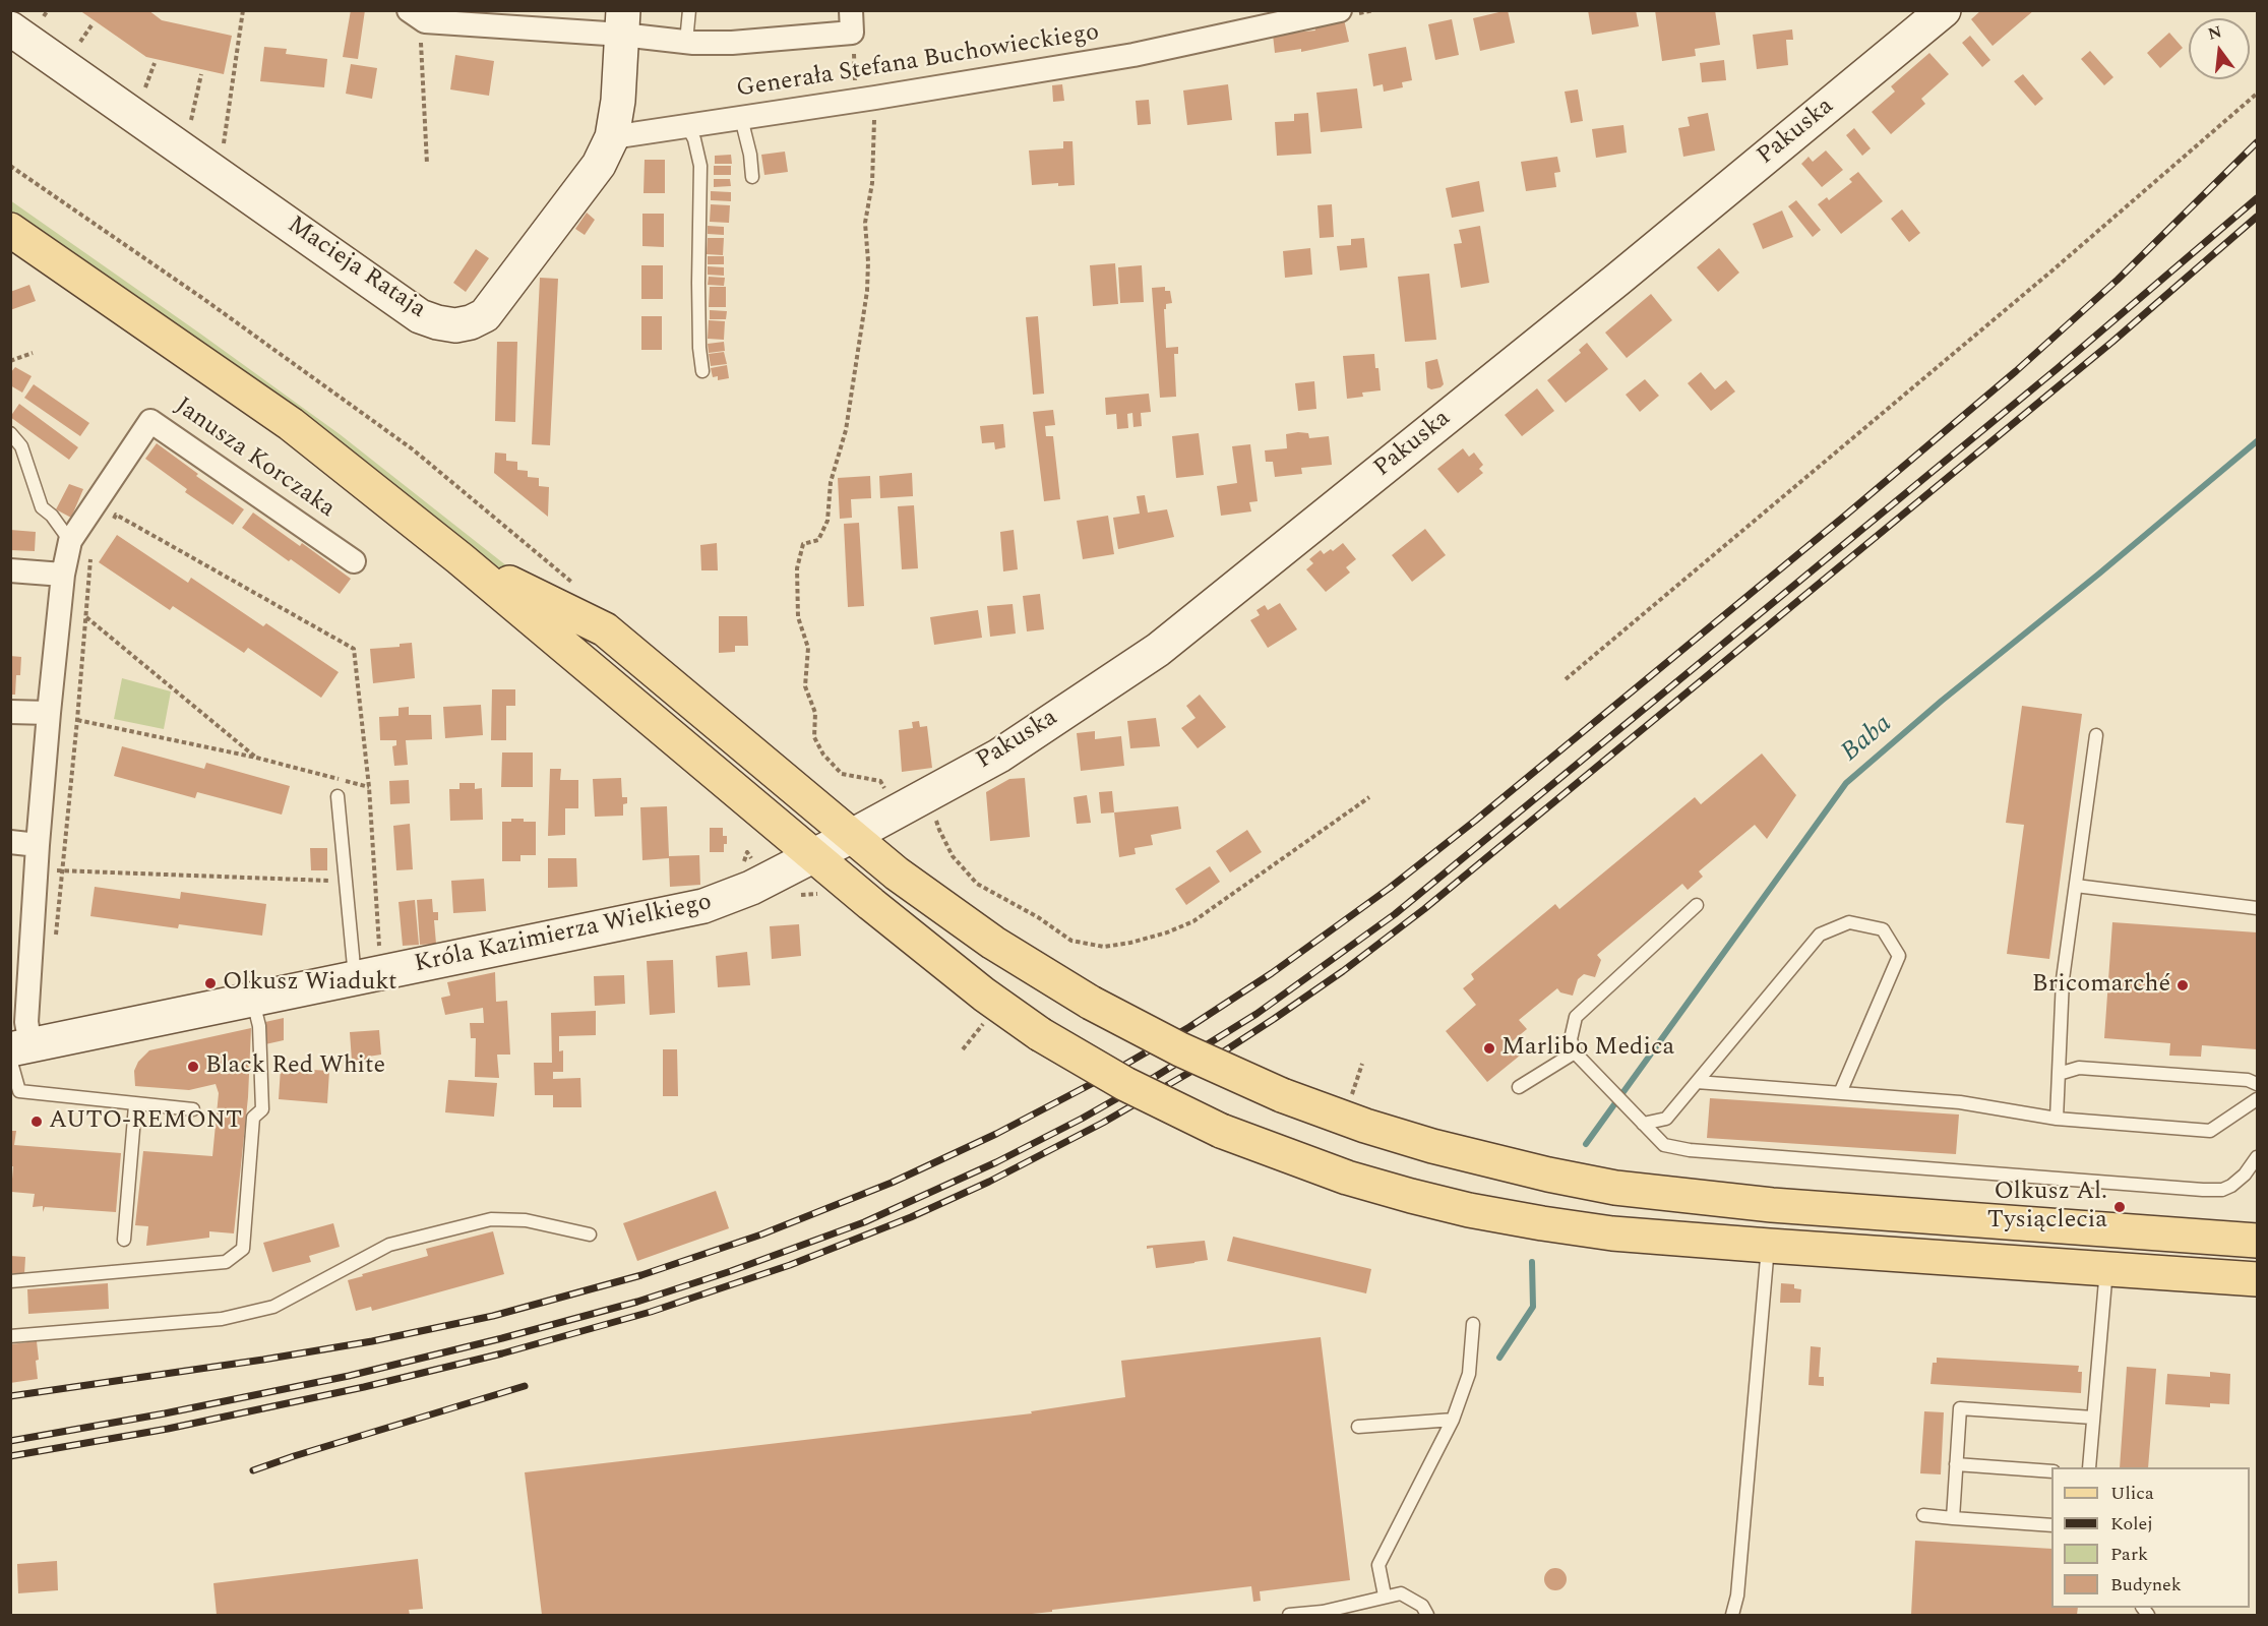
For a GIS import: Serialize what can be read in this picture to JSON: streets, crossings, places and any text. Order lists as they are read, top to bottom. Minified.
{"streets":{"street":["Generała Stefana Buchowieckiego","Pakuska","Macieja Rataja","Janusza Korczaka","Króla Kazimierza Wielkiego"]},"crossings":[["Generała Stefana Buchowieckiego","Macieja Rataja"],["Pakuska","Króla Kazimierza Wielkiego"],["Janusza Korczaka","Króla Kazimierza Wielkiego"]],"water":["Baba"],"places":["Olkusz Wiadukt","Bricomarché","Marlibo Medica","Black Red White","AUTO-REMONT","Olkusz Al. Tysiąclecia"],"legend":["Ulica","Kolej","Park","Budynek"],"north":"top"}
